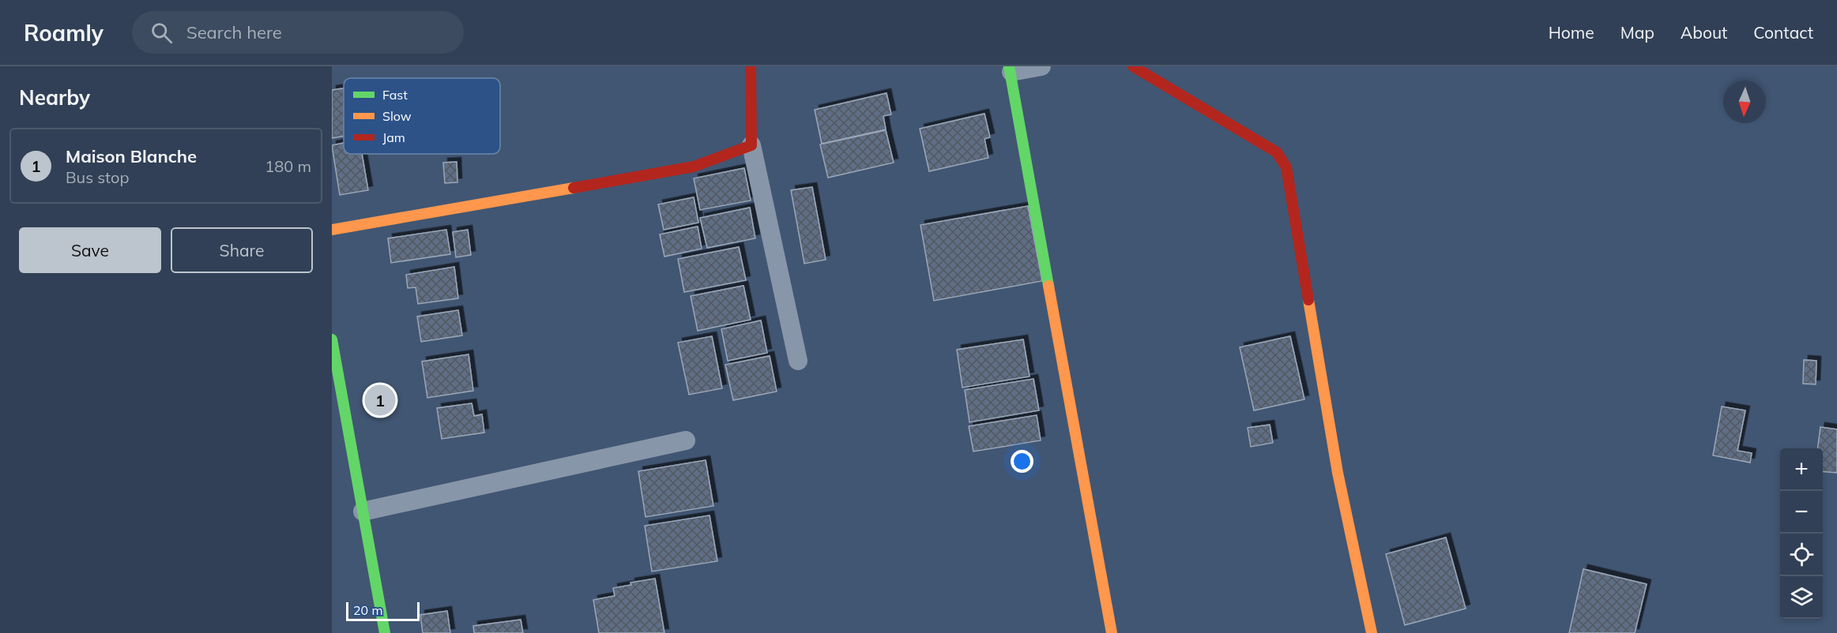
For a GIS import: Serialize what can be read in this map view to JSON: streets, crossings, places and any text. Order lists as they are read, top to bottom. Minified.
{"legend":["Fast","Slow","Jam"],"scale_bar":"20 m","north":"bottom","page":{"header":"Roamly","search":"Search here","nav":["Home","Map","About","Contact"],"heading":"Nearby","list":[{"mark":"1","name":"Maison Blanche","note":"Bus stop","value":"180 m"}],"buttons":["Save","Share"],"pins":"1","map_buttons":["+","−"],"scale":"20 m"}}
